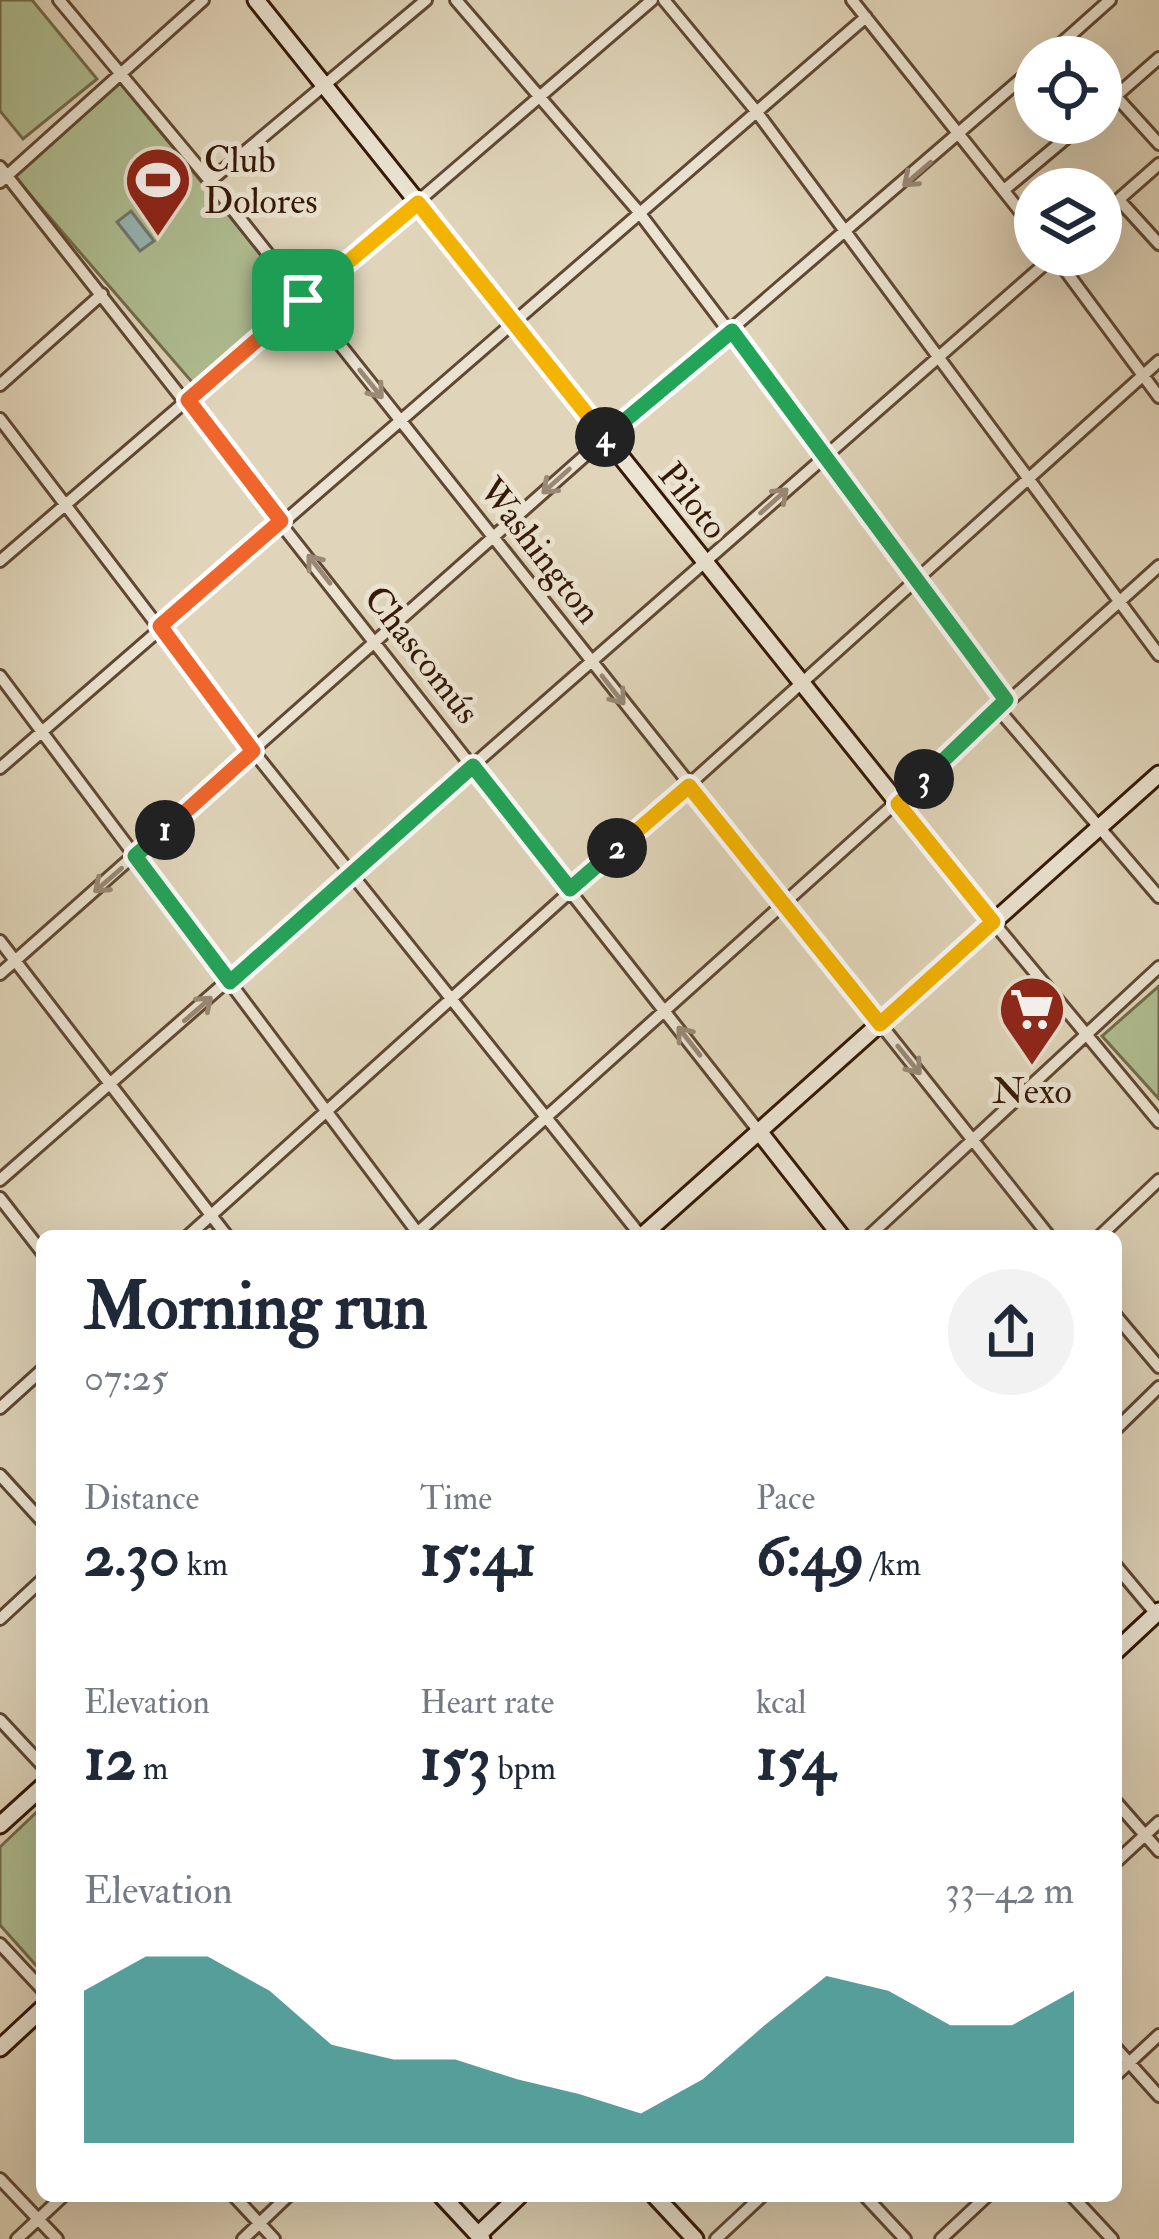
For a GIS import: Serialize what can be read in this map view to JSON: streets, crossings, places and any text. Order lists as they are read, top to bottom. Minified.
{"streets":{"main road":["Piloto","Chascomús"],"street":["Washington"]},"places":{"sports":["Club Dolores"],"supermarket":["Nexo"]},"page":{"pins":["4","3","1","2"],"heading":["Morning run","07:25"],"stats":[["Distance","2.30 km"],["Time","15:41"],["Pace","6:49 /km"],["Elevation","12 m"],["Heart rate","153 bpm"],["kcal","154"]],"chart":["Elevation","33–42 m"]}}
